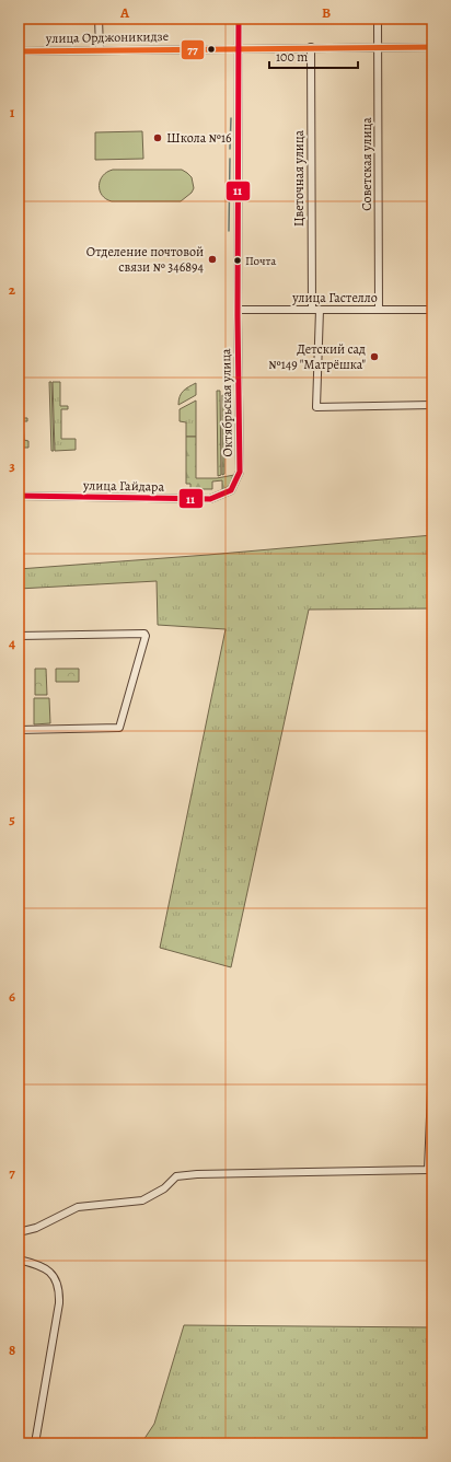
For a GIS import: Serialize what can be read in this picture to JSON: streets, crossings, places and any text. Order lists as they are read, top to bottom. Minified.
{"streets":{"street":["улица Орджоникидзе","Советская улица","Цветочная улица","улица Гастелло","Октябрьская улица","улица Гайдара"]},"crossings":[["улица Орджоникидзе","Советская улица"],["улица Орджоникидзе","Цветочная улица"],["улица Орджоникидзе","Октябрьская улица"],["Советская улица","улица Гастелло"],["Цветочная улица","улица Гастелло"],["улица Гастелло","Октябрьская улица"],["Октябрьская улица","улица Гайдара"]],"places":["Школа №16","Отделение почтовой связи № 346894","Почта","Детский сад №149 \"Матрёшка\""],"lines":["transit line 11","transit line 77"],"scale_bar":"100 m","grid":{"columns":["A","B"],"rows":["1","2","3","4","5","6","7","8"]}}
